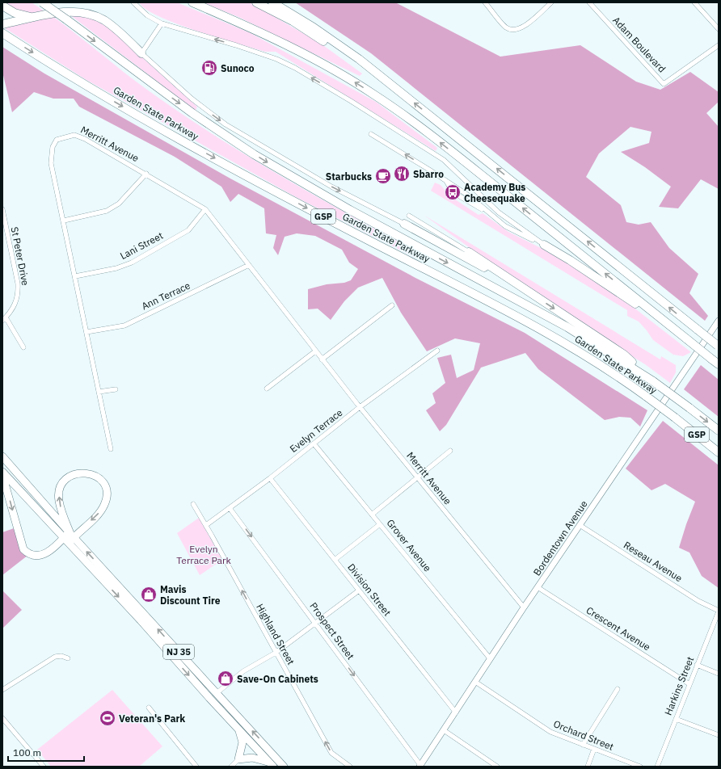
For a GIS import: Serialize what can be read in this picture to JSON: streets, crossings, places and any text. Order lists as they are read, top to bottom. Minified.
{"streets":{"highway":["Garden State Parkway","GSP","NJ 35"],"street":["Adam Boulevard","Merritt Avenue","Lani Street","St Peter Drive","Ann Terrace","Evelyn Terrace","Bordentown Avenue","Grover Avenue","Reseau Avenue","Division Street","Crescent Avenue","Prospect Street","Highland Street","Harkins Street","Orchard Street"]},"crossings":[["Merritt Avenue","Lani Street"],["Merritt Avenue","Ann Terrace"],["Merritt Avenue","Evelyn Terrace"],["Merritt Avenue","Bordentown Avenue"],["Evelyn Terrace","Grover Avenue"],["Evelyn Terrace","Division Street"],["Evelyn Terrace","Prospect Street"],["Evelyn Terrace","Highland Street"],["Bordentown Avenue","Grover Avenue"],["Bordentown Avenue","Reseau Avenue"],["Bordentown Avenue","Division Street"],["Bordentown Avenue","Crescent Avenue"],["Bordentown Avenue","Prospect Street"],["Bordentown Avenue","Orchard Street"],["Reseau Avenue","Harkins Street"],["Crescent Avenue","Harkins Street"]],"one_way":["Prospect Street","Highland Street"],"parks":["Evelyn Terrace Park"],"places":{"fuel station":["Sunoco"],"restaurant":["Sbarro"],"cafe":["Starbucks"],"bus stop":["Academy Bus Cheesequake"],"shop":["Mavis Discount Tire","Save-On Cabinets"],"sports":["Veteran's Park"]},"scale_bar":"100 m"}
